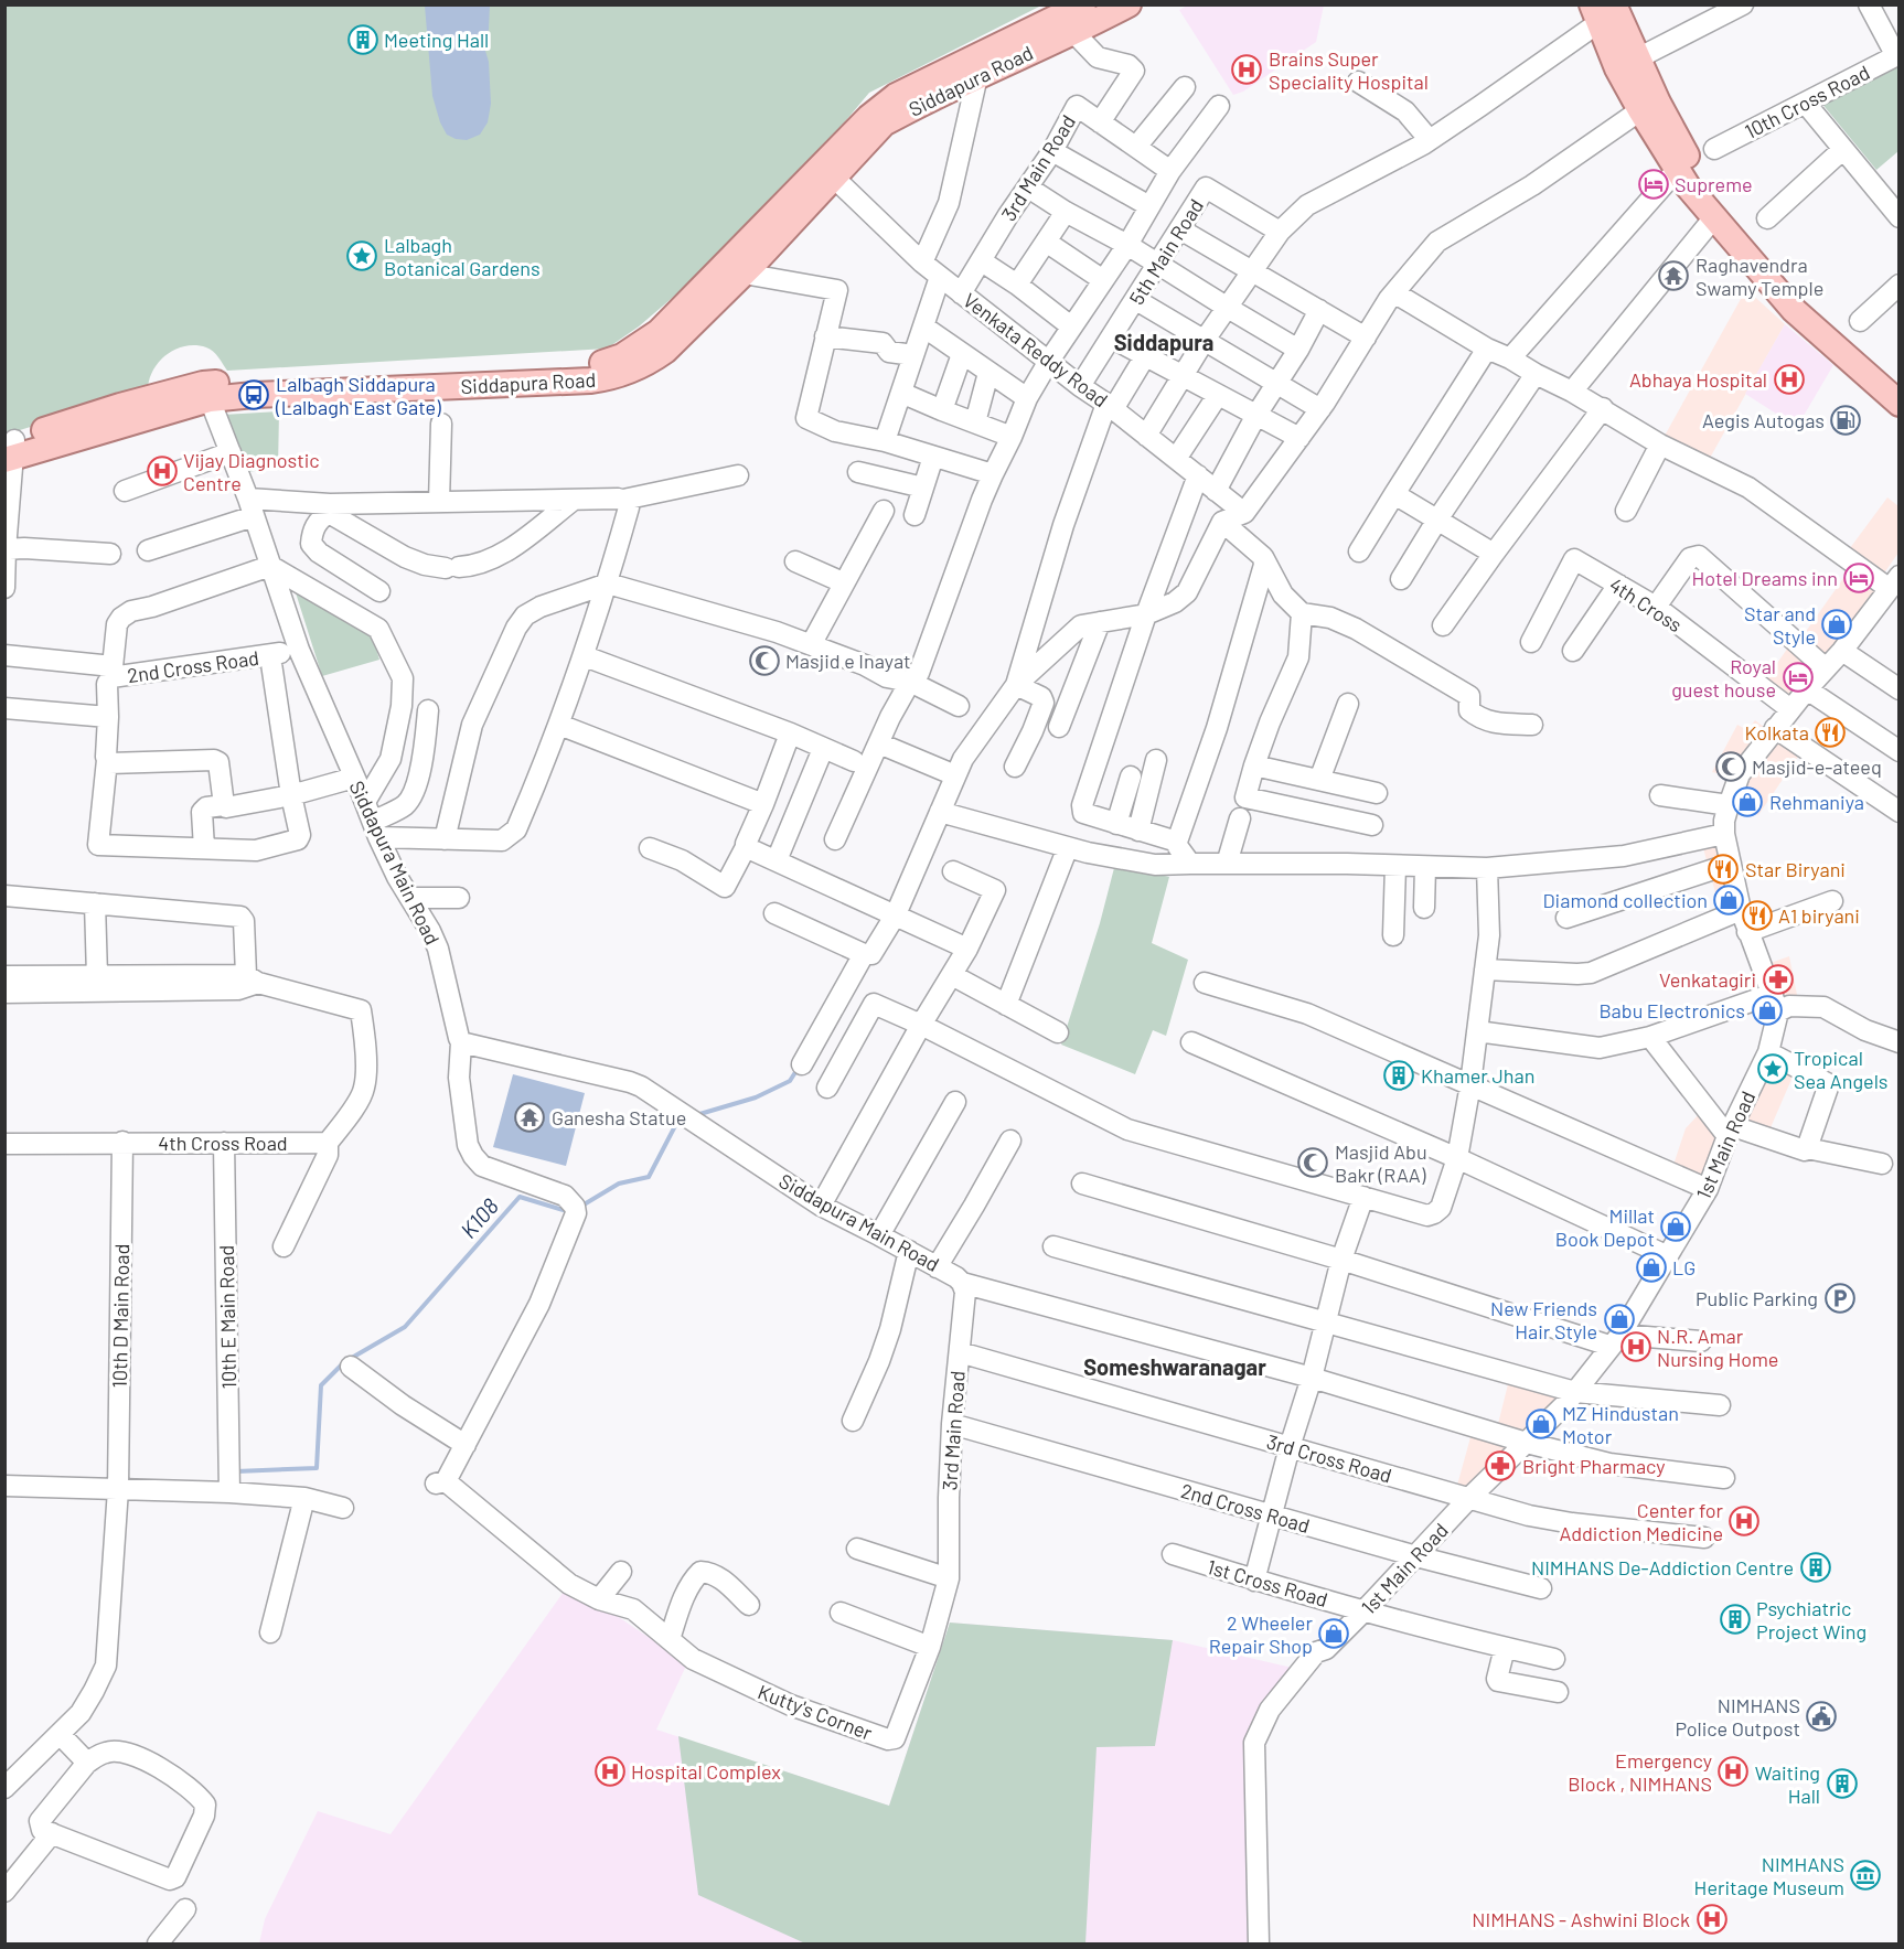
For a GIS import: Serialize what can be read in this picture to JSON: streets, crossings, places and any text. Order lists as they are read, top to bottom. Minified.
{"streets":{"main road":["Siddapura Road"],"street":["10th Cross Road","3rd Main Road","5th Main Road","Venkata Reddy Road","4th Cross","2nd Cross Road","Siddapura Main Road","4th Cross Road","1st Main Road","10th D Main Road","10th E Main Road","3rd Cross Road","1st Cross Road","Kutty's Corner"]},"crossings":[["Siddapura Road","Venkata Reddy Road"],["Siddapura Road","Siddapura Main Road"],["3rd Main Road","Venkata Reddy Road"],["3rd Main Road","2nd Cross Road"],["3rd Main Road","Siddapura Main Road"],["3rd Main Road","3rd Cross Road"],["3rd Main Road","Kutty's Corner"],["5th Main Road","Venkata Reddy Road"],["2nd Cross Road","Siddapura Main Road"],["2nd Cross Road","1st Main Road"],["Siddapura Main Road","1st Main Road"],["4th Cross Road","10th D Main Road"],["4th Cross Road","10th E Main Road"],["1st Main Road","3rd Cross Road"],["1st Main Road","1st Cross Road"]],"districts":["Siddapura","Someshwaranagar"],"water":["K108"],"places":{"building":["Meeting Hall","Khamer Jhan","NIMHANS De-Addiction Centre","Psychiatric Project Wing","Waiting Hall"],"hospital":["Brains Super Speciality Hospital","Abhaya Hospital","Vijay Diagnostic Centre","N.R. Amar Nursing Home","Center for Addiction Medicine","Hospital Complex","Emergency Block , NIMHANS","NIMHANS - Ashwini Block"],"hotel":["Supreme","Hotel Dreams inn","Royal guest house"],"place":["Lalbagh Botanical Gardens","Tropical Sea Angels"],"temple":["Raghavendra Swamy Temple","Ganesha Statue"],"bus stop":["Lalbagh Siddapura (Lalbagh East Gate)"],"fuel station":["Aegis Autogas"],"shop":["Star and Style","Rehmaniya","Diamond collection","Babu Electronics","Millat Book Depot","LG","New Friends Hair Style","MZ Hindustan Motor","2 Wheeler Repair Shop"],"mosque":["Masjid e Inayat","Masjid-e-ateeq","Masjid Abu Bakr (RAA)"],"restaurant":["Kolkata","Star Biryani","A1 biryani"],"pharmacy":["Venkatagiri","Bright Pharmacy"],"parking":["Public Parking"],"public building":["NIMHANS Police Outpost"],"museum":["NIMHANS Heritage Museum"]}}
